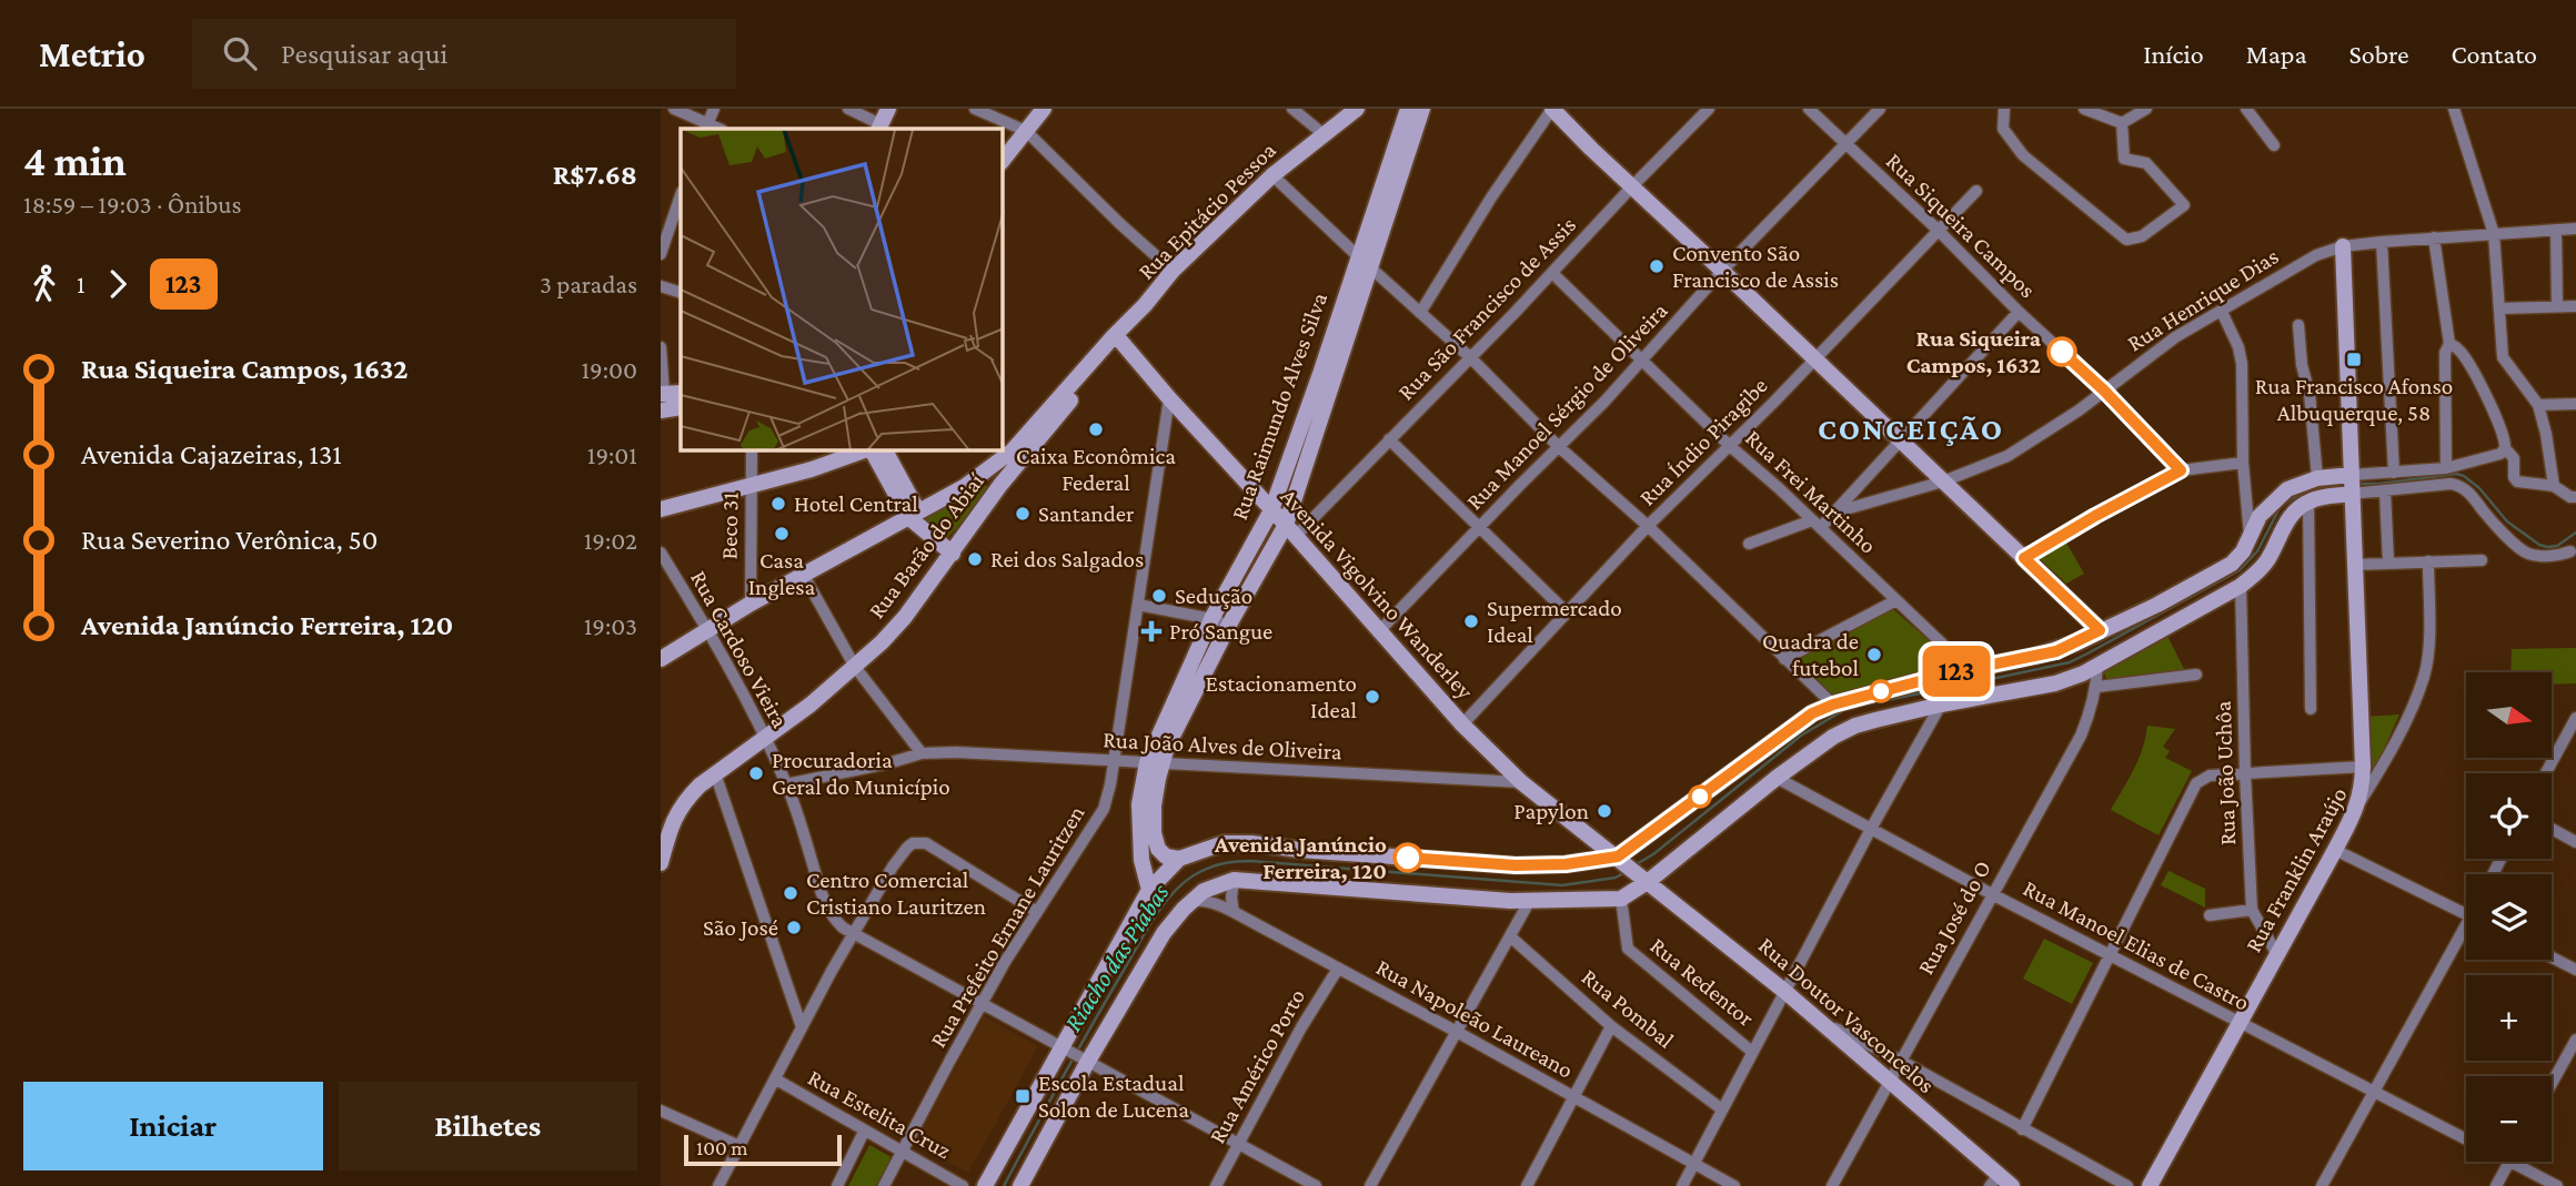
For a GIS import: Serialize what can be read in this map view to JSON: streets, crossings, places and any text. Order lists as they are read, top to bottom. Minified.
{"streets":{"main road":["Rua Epitácio Pessoa","Rua Raimundo Alves Silva","Rua Barão do Abiaí","Avenida Vigolvino Wanderley","Rua Franklin Araújo","Rua Doutor Vasconcelos"],"street":["Rua Siqueira Campos","Rua Henrique Dias","Rua São Francisco de Assis","Rua Manoel Sérgio de Oliveira","Rua Índio Piragibe","Rua Frei Martinho","Beco 31","Rua Cardoso Vieira","Rua João Alves de Oliveira","Rua João Uchôa","Rua José do O","Rua Prefeito Ernane Lauritzen","Rua Manoel Elias de Castro","Rua Redentor","Rua Pombal","Rua Napoleão Laureano","Rua Américo Porto","Rua Estelita Cruz"]},"crossings":[["Rua Epitácio Pessoa","Rua Barão do Abiaí"],["Rua Epitácio Pessoa","Avenida Vigolvino Wanderley"],["Rua Siqueira Campos","Rua Henrique Dias"],["Rua Siqueira Campos","Rua Manoel Sérgio de Oliveira"],["Rua Siqueira Campos","Rua Índio Piragibe"],["Rua São Francisco de Assis","Rua Raimundo Alves Silva"],["Rua São Francisco de Assis","Rua Frei Martinho"],["Rua São Francisco de Assis","Avenida Vigolvino Wanderley"],["Rua Raimundo Alves Silva","Avenida Vigolvino Wanderley"],["Rua Raimundo Alves Silva","Rua João Alves de Oliveira"],["Rua Manoel Sérgio de Oliveira","Rua Frei Martinho"],["Rua Manoel Sérgio de Oliveira","Avenida Vigolvino Wanderley"],["Rua Índio Piragibe","Rua Frei Martinho"],["Rua Índio Piragibe","Avenida Vigolvino Wanderley"],["Rua Barão do Abiaí","Avenida Vigolvino Wanderley"],["Rua Barão do Abiaí","Rua Cardoso Vieira"],["Avenida Vigolvino Wanderley","Rua João Alves de Oliveira"],["Avenida Vigolvino Wanderley","Rua Prefeito Ernane Lauritzen"],["Avenida Vigolvino Wanderley","Rua Doutor Vasconcelos"],["Rua Cardoso Vieira","Rua João Alves de Oliveira"],["Rua Cardoso Vieira","Rua Prefeito Ernane Lauritzen"],["Rua Cardoso Vieira","Rua Américo Porto"],["Rua João Alves de Oliveira","Rua Prefeito Ernane Lauritzen"],["Rua João Uchôa","Rua Franklin Araújo"],["Rua Franklin Araújo","Rua Manoel Elias de Castro"],["Rua José do O","Rua Manoel Elias de Castro"],["Rua José do O","Rua Doutor Vasconcelos"],["Rua Prefeito Ernane Lauritzen","Rua Estelita Cruz"],["Rua Napoleão Laureano","Rua Américo Porto"]],"districts":["CONCEIÇÃO"],"water":["Riacho das Piabas"],"places":{"other":["Convento São Francisco de Assis","Rua Siqueira Campos, 1632","Caixa Econômica Federal","Hotel Central","Santander","Casa Inglesa","Rei dos Salgados","Sedução","Supermercado Ideal","Quadra de futebol","Estacionamento Ideal","Procuradoria Geral do Município","Papylon","Avenida Janúncio Ferreira, 120","Centro Comercial Cristiano Lauritzen","São José"],"transit":["Rua Francisco Afonso Albuquerque, 58","Escola Estadual Solon de Lucena"],"health":["Pró Sangue"]},"lines":["bus line 123"],"scale_bar":"100 m","north":"right","page":{"header":"Metrio","search":"Pesquisar aqui","nav":["Início","Mapa","Sobre","Contato"],"heading":["4 min","18:59 – 19:03 · Ônibus","R$7.68"],"on_map":"123","legs":["1","123","3 paradas"],"list":[{"name":"Rua Siqueira Campos, 1632","value":"19:00"},{"name":"Avenida Cajazeiras, 131","value":"19:01"},{"name":"Rua Severino Verônica, 50","value":"19:02"},{"name":"Avenida Janúncio Ferreira, 120","value":"19:03"}],"map_buttons":["+","−"],"buttons":["Iniciar","Bilhetes"],"scale":"100 m"}}
